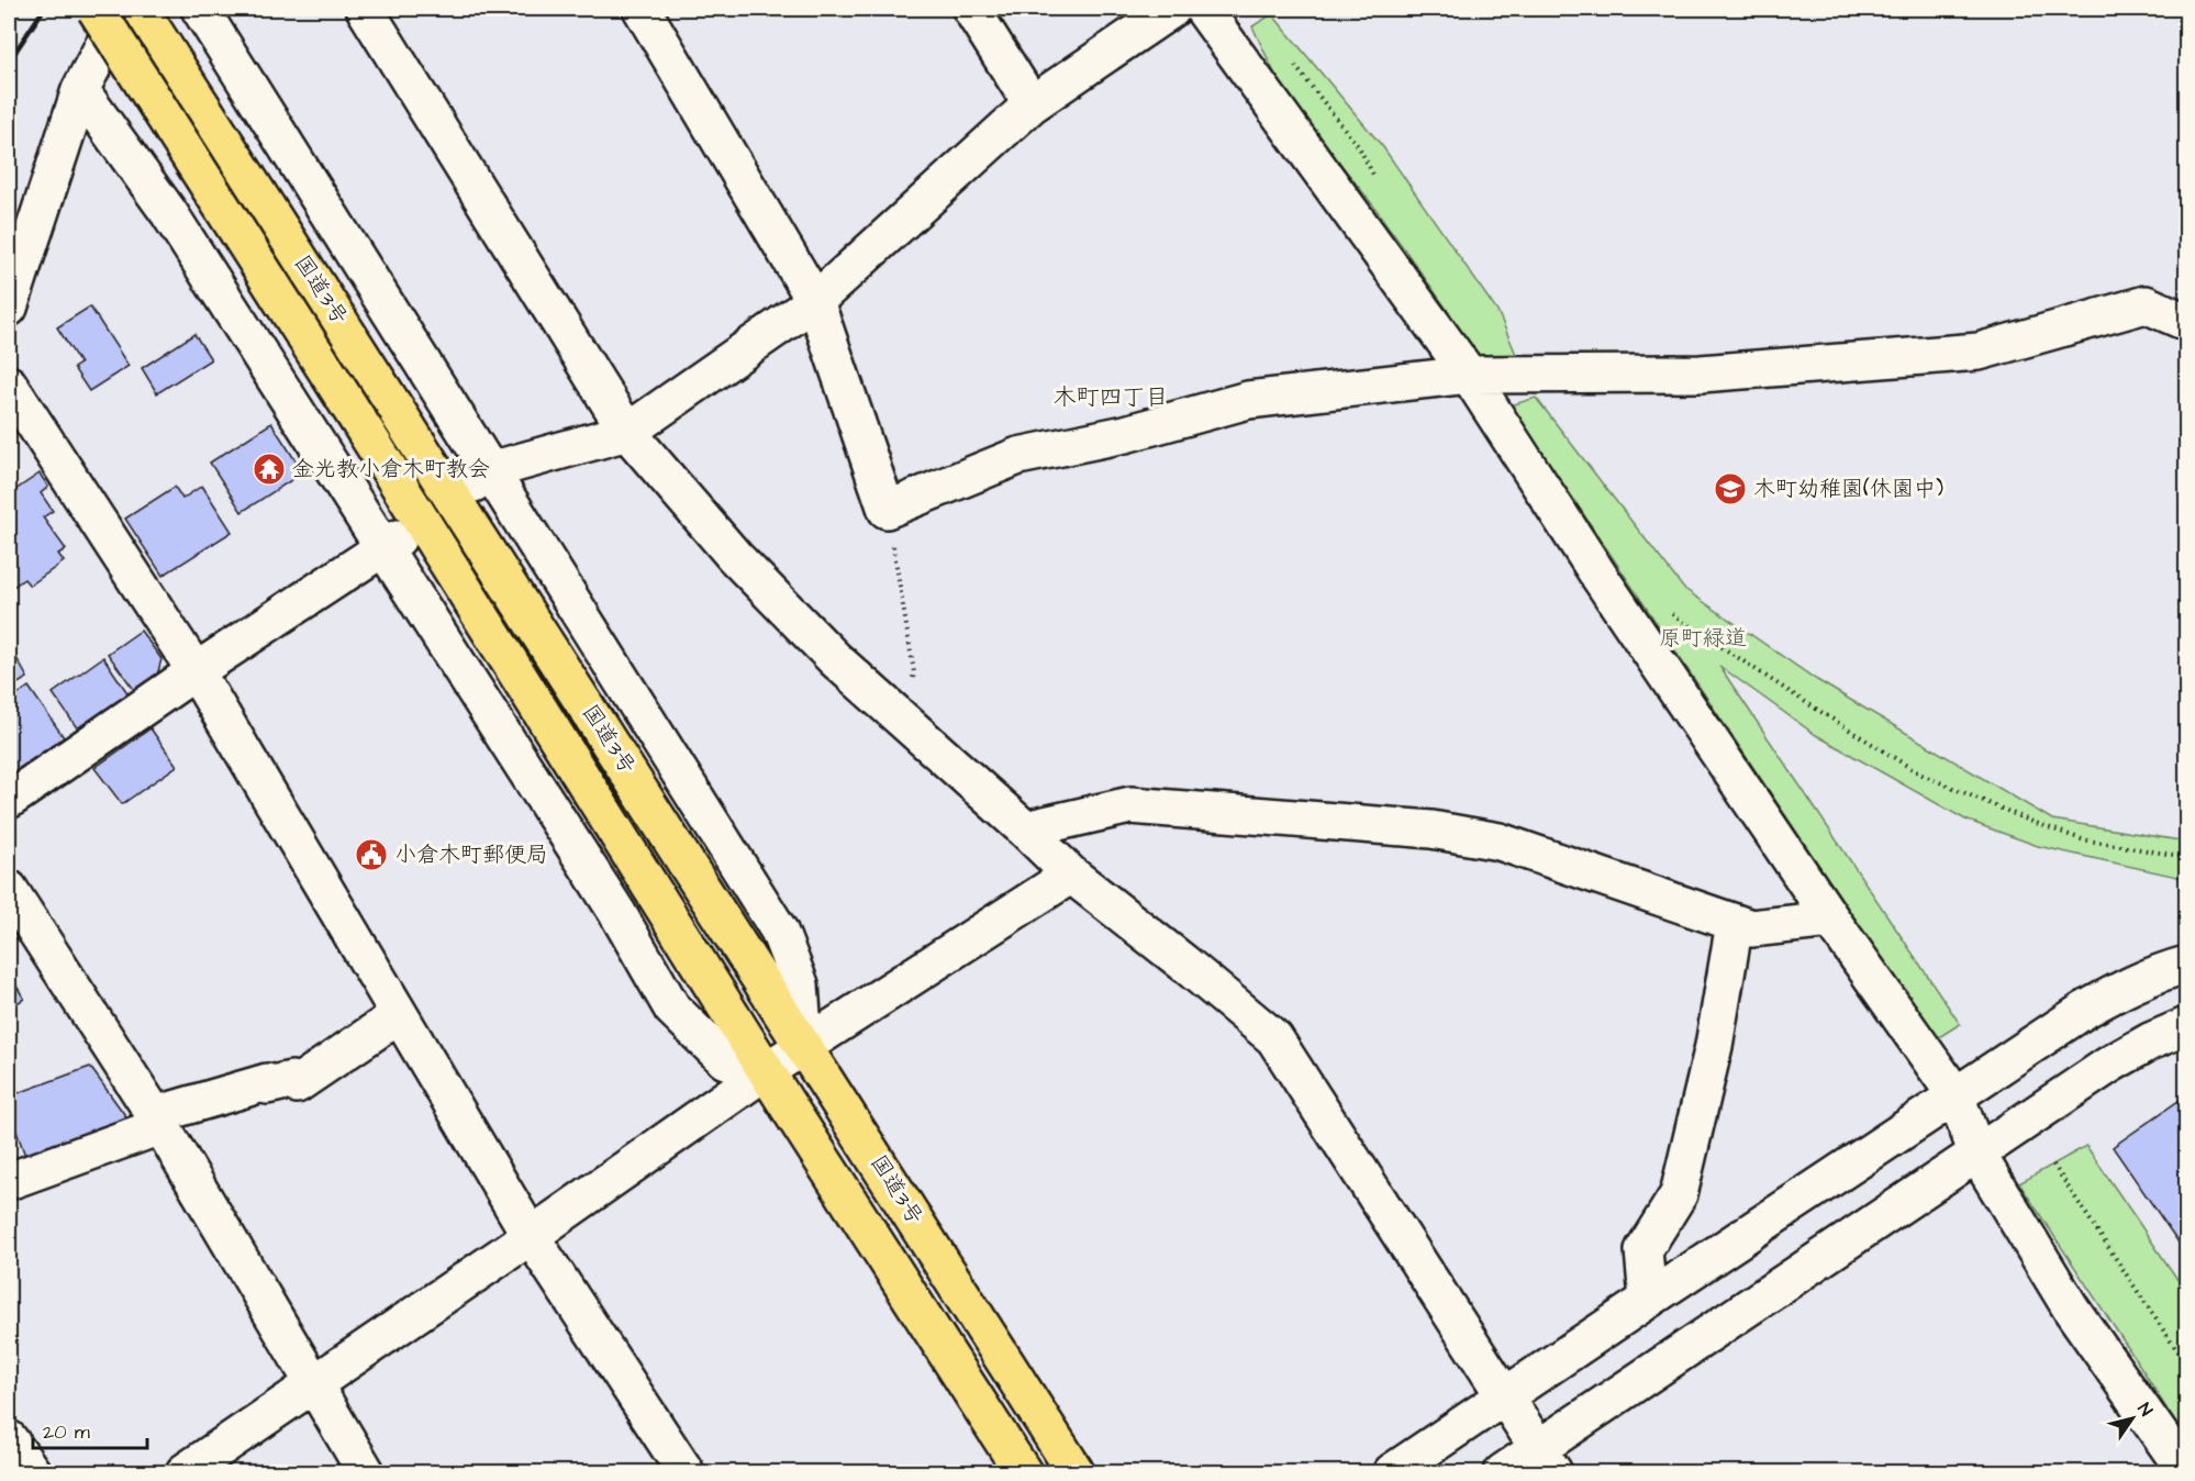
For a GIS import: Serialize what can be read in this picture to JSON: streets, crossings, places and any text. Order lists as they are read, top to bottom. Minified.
{"streets":{"highway":["国道3号"]},"districts":["木町四丁目"],"parks":["原町緑道"],"places":{"temple":["金光教小倉木町教会"],"school or university":["木町幼稚園(休園中)"],"public building":["小倉木町郵便局"]},"scale_bar":"20 m","north":"top right"}
